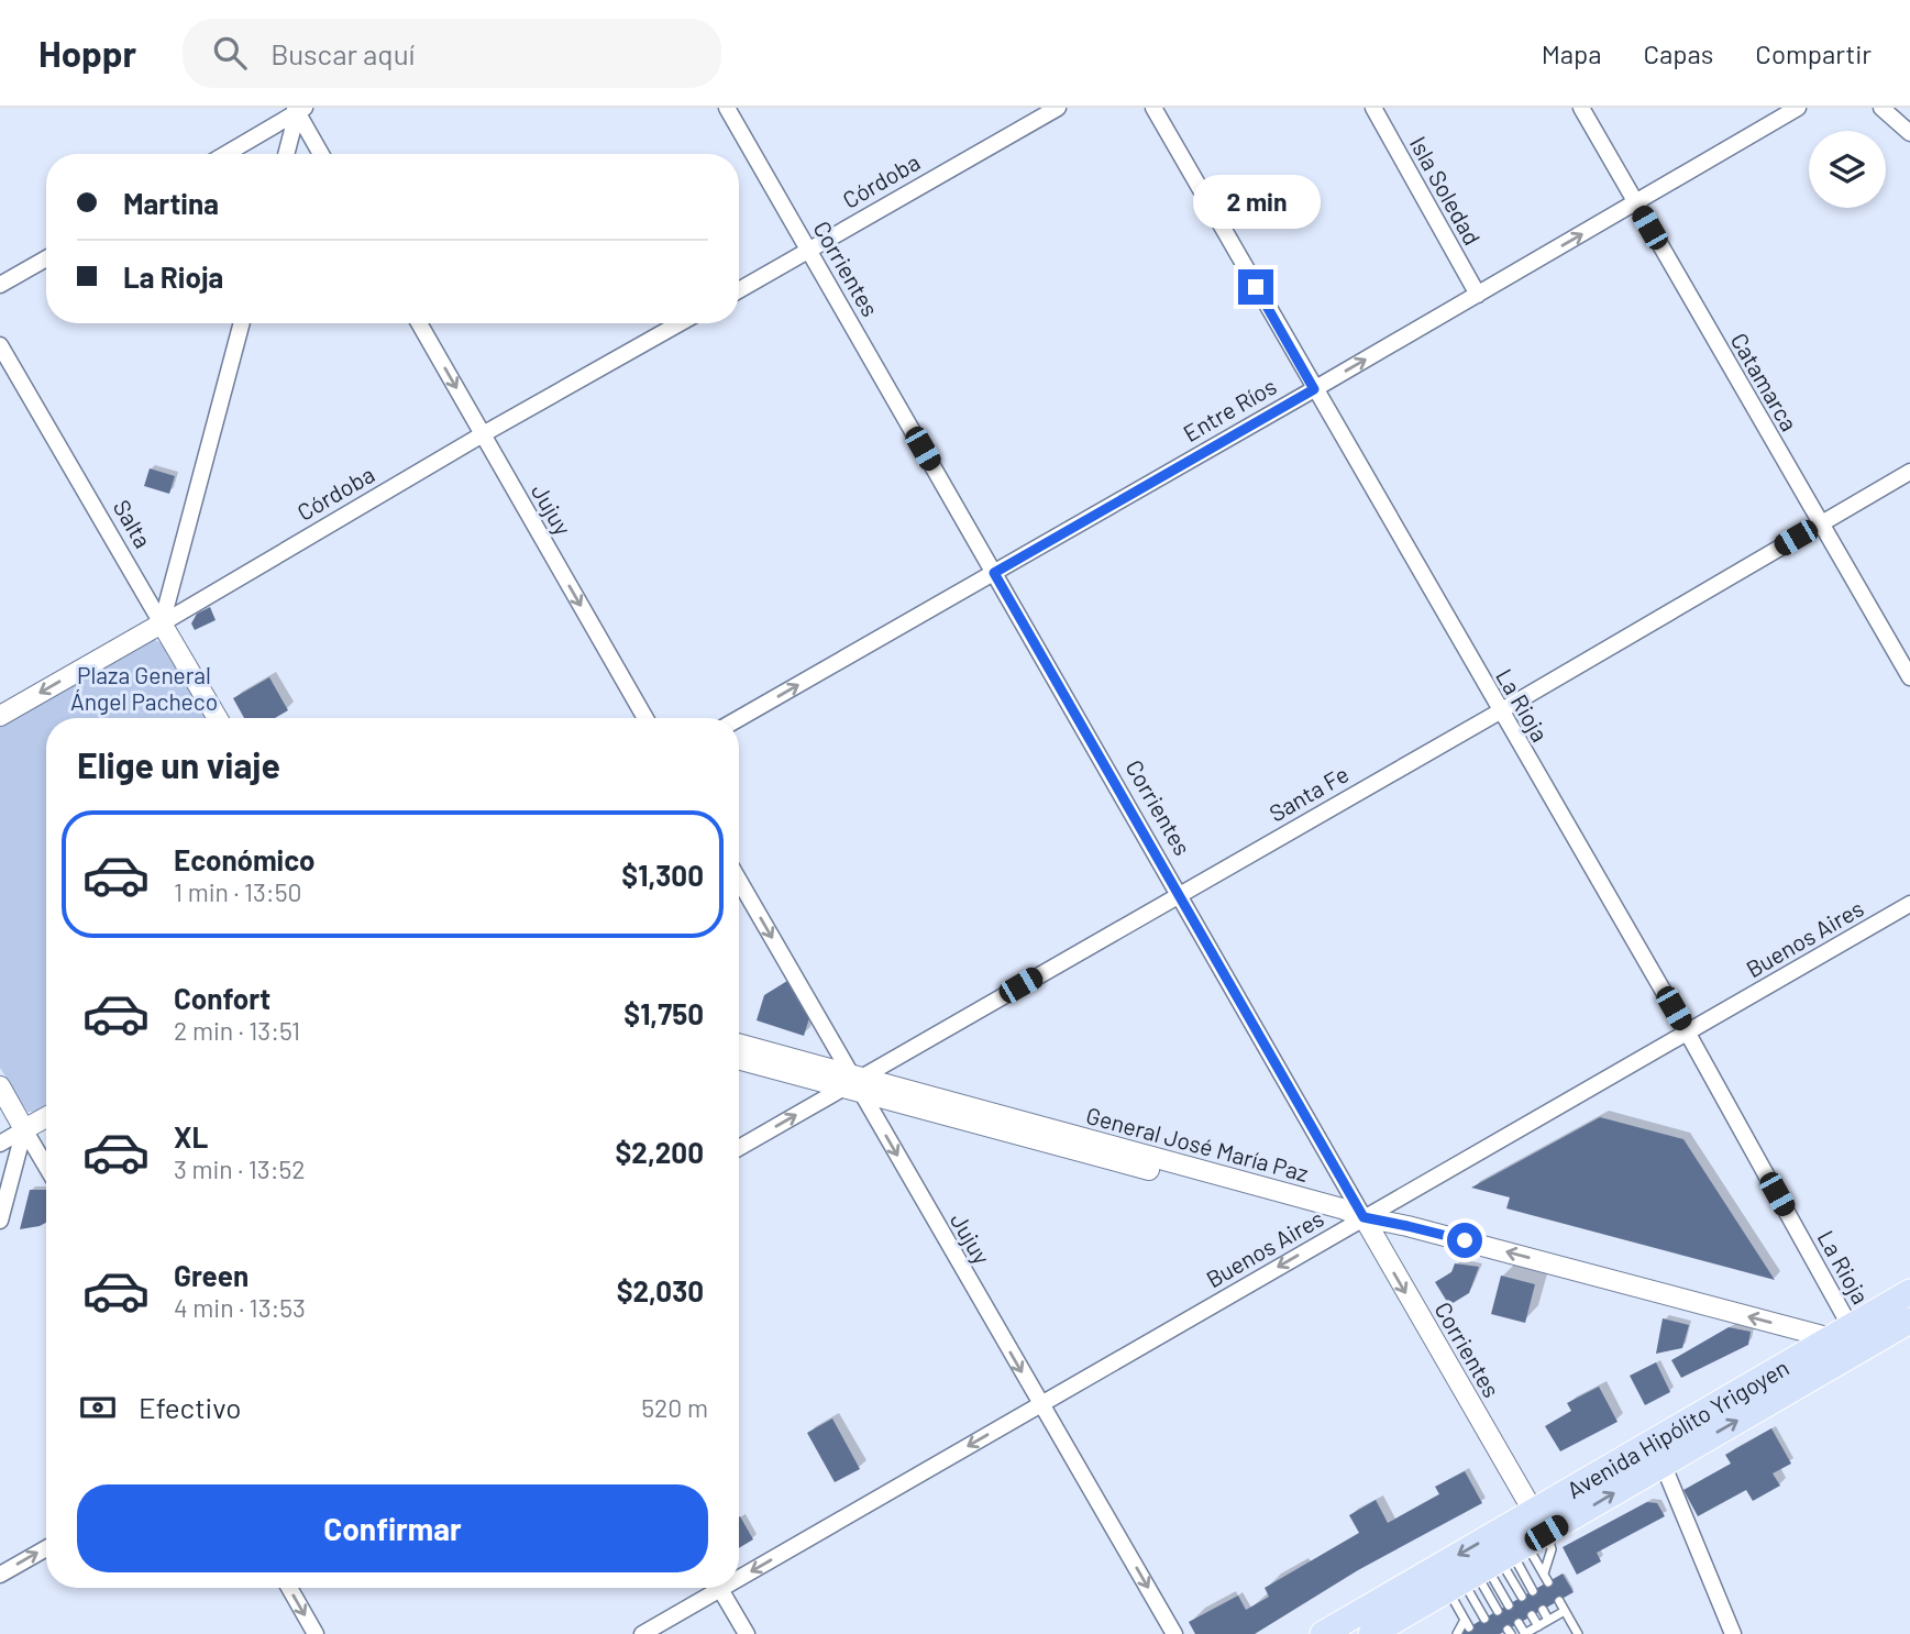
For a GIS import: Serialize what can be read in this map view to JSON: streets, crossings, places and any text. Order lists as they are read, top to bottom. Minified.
{"streets":{"main road":["Avenida Hipólito Yrigoyen"],"street":["Córdoba","Isla Soledad","Corrientes","Catamarca","Entre Ríos","Jujuy","Salta","La Rioja","Santa Fe","Buenos Aires","General José María Paz"]},"crossings":[["Córdoba","Corrientes"],["Córdoba","Jujuy"],["Córdoba","Salta"],["Isla Soledad","Entre Ríos"],["Corrientes","Entre Ríos"],["Corrientes","Santa Fe"],["Corrientes","Buenos Aires"],["Corrientes","General José María Paz"],["Corrientes","Avenida Hipólito Yrigoyen"],["Catamarca","Entre Ríos"],["Catamarca","Santa Fe"],["Entre Ríos","La Rioja"],["Jujuy","Santa Fe"],["Jujuy","Buenos Aires"],["Jujuy","General José María Paz"],["La Rioja","Santa Fe"],["La Rioja","Buenos Aires"],["La Rioja","General José María Paz"],["La Rioja","Avenida Hipólito Yrigoyen"],["Santa Fe","General José María Paz"],["Buenos Aires","General José María Paz"],["General José María Paz","Avenida Hipólito Yrigoyen"]],"one_way":["Entre Ríos","Jujuy","Buenos Aires","General José María Paz"],"parks":["Plaza General Ángel Pacheco"],"page":{"header":"Hoppr","search":"Buscar aquí","nav":["Mapa","Capas","Compartir"],"banner":["Martina","La Rioja"],"bubble":"2 min","heading":"Elige un viaje","list":[{"name":"Económico","note":"1 min · 13:50","value":"$1,300"},{"name":"Confort","note":"2 min · 13:51","value":"$1,750"},{"name":"XL","note":"3 min · 13:52","value":"$2,200"},{"name":"Green","note":"4 min · 13:53","value":"$2,030"}],"pay":["Efectivo","520 m"],"buttons":"Confirmar"}}
